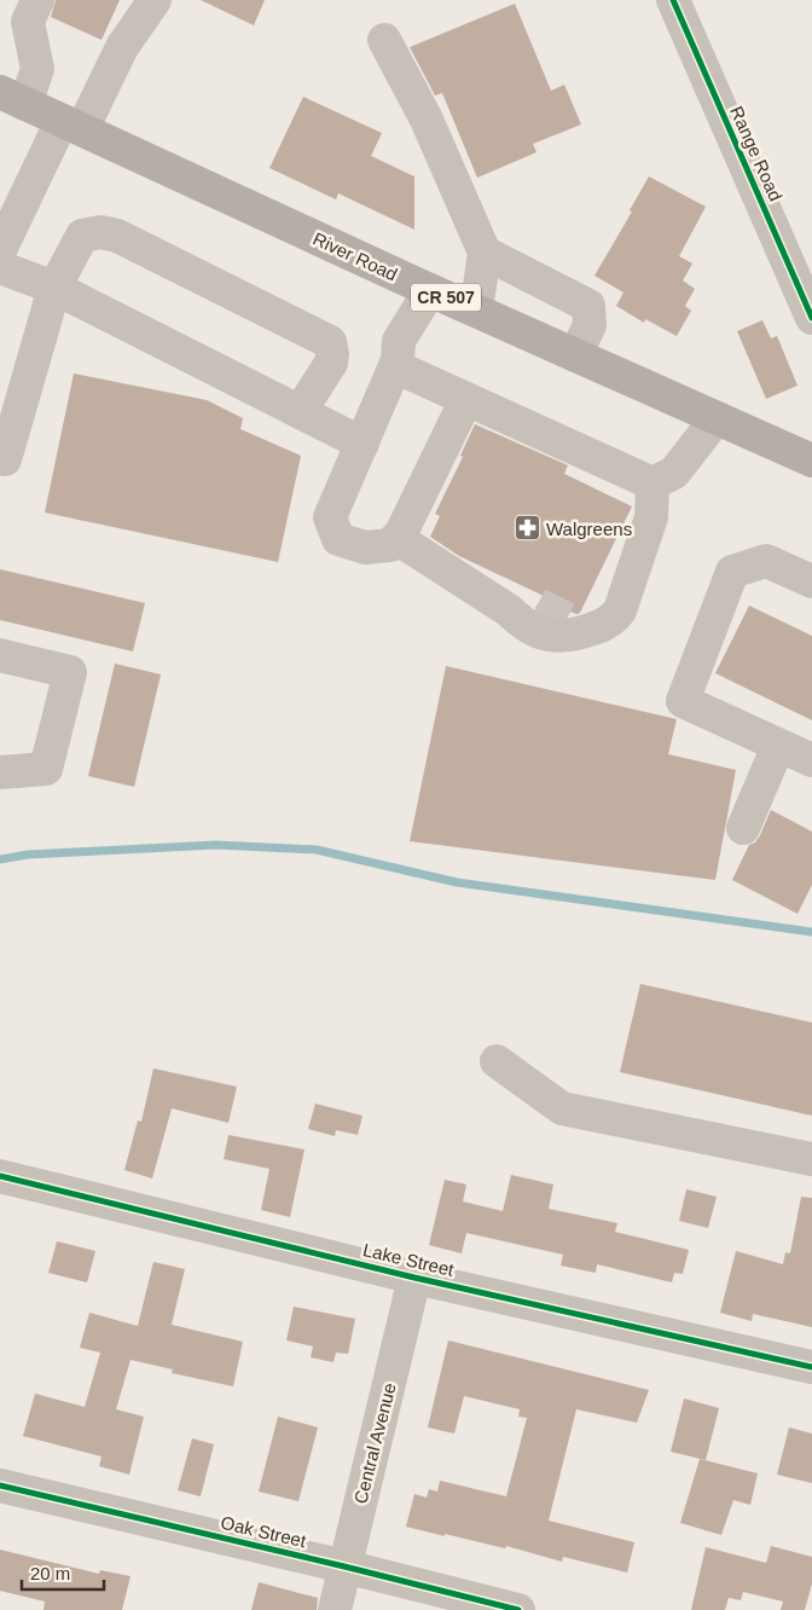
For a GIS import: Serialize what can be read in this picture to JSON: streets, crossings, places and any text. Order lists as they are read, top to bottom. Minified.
{"streets":{"main road":["River Road","CR 507"],"street":["Range Road","Lake Street","Central Avenue","Oak Street"]},"crossings":[["Lake Street","Central Avenue"],["Central Avenue","Oak Street"]],"places":{"pharmacy":["Walgreens"]},"scale_bar":"20 m"}
